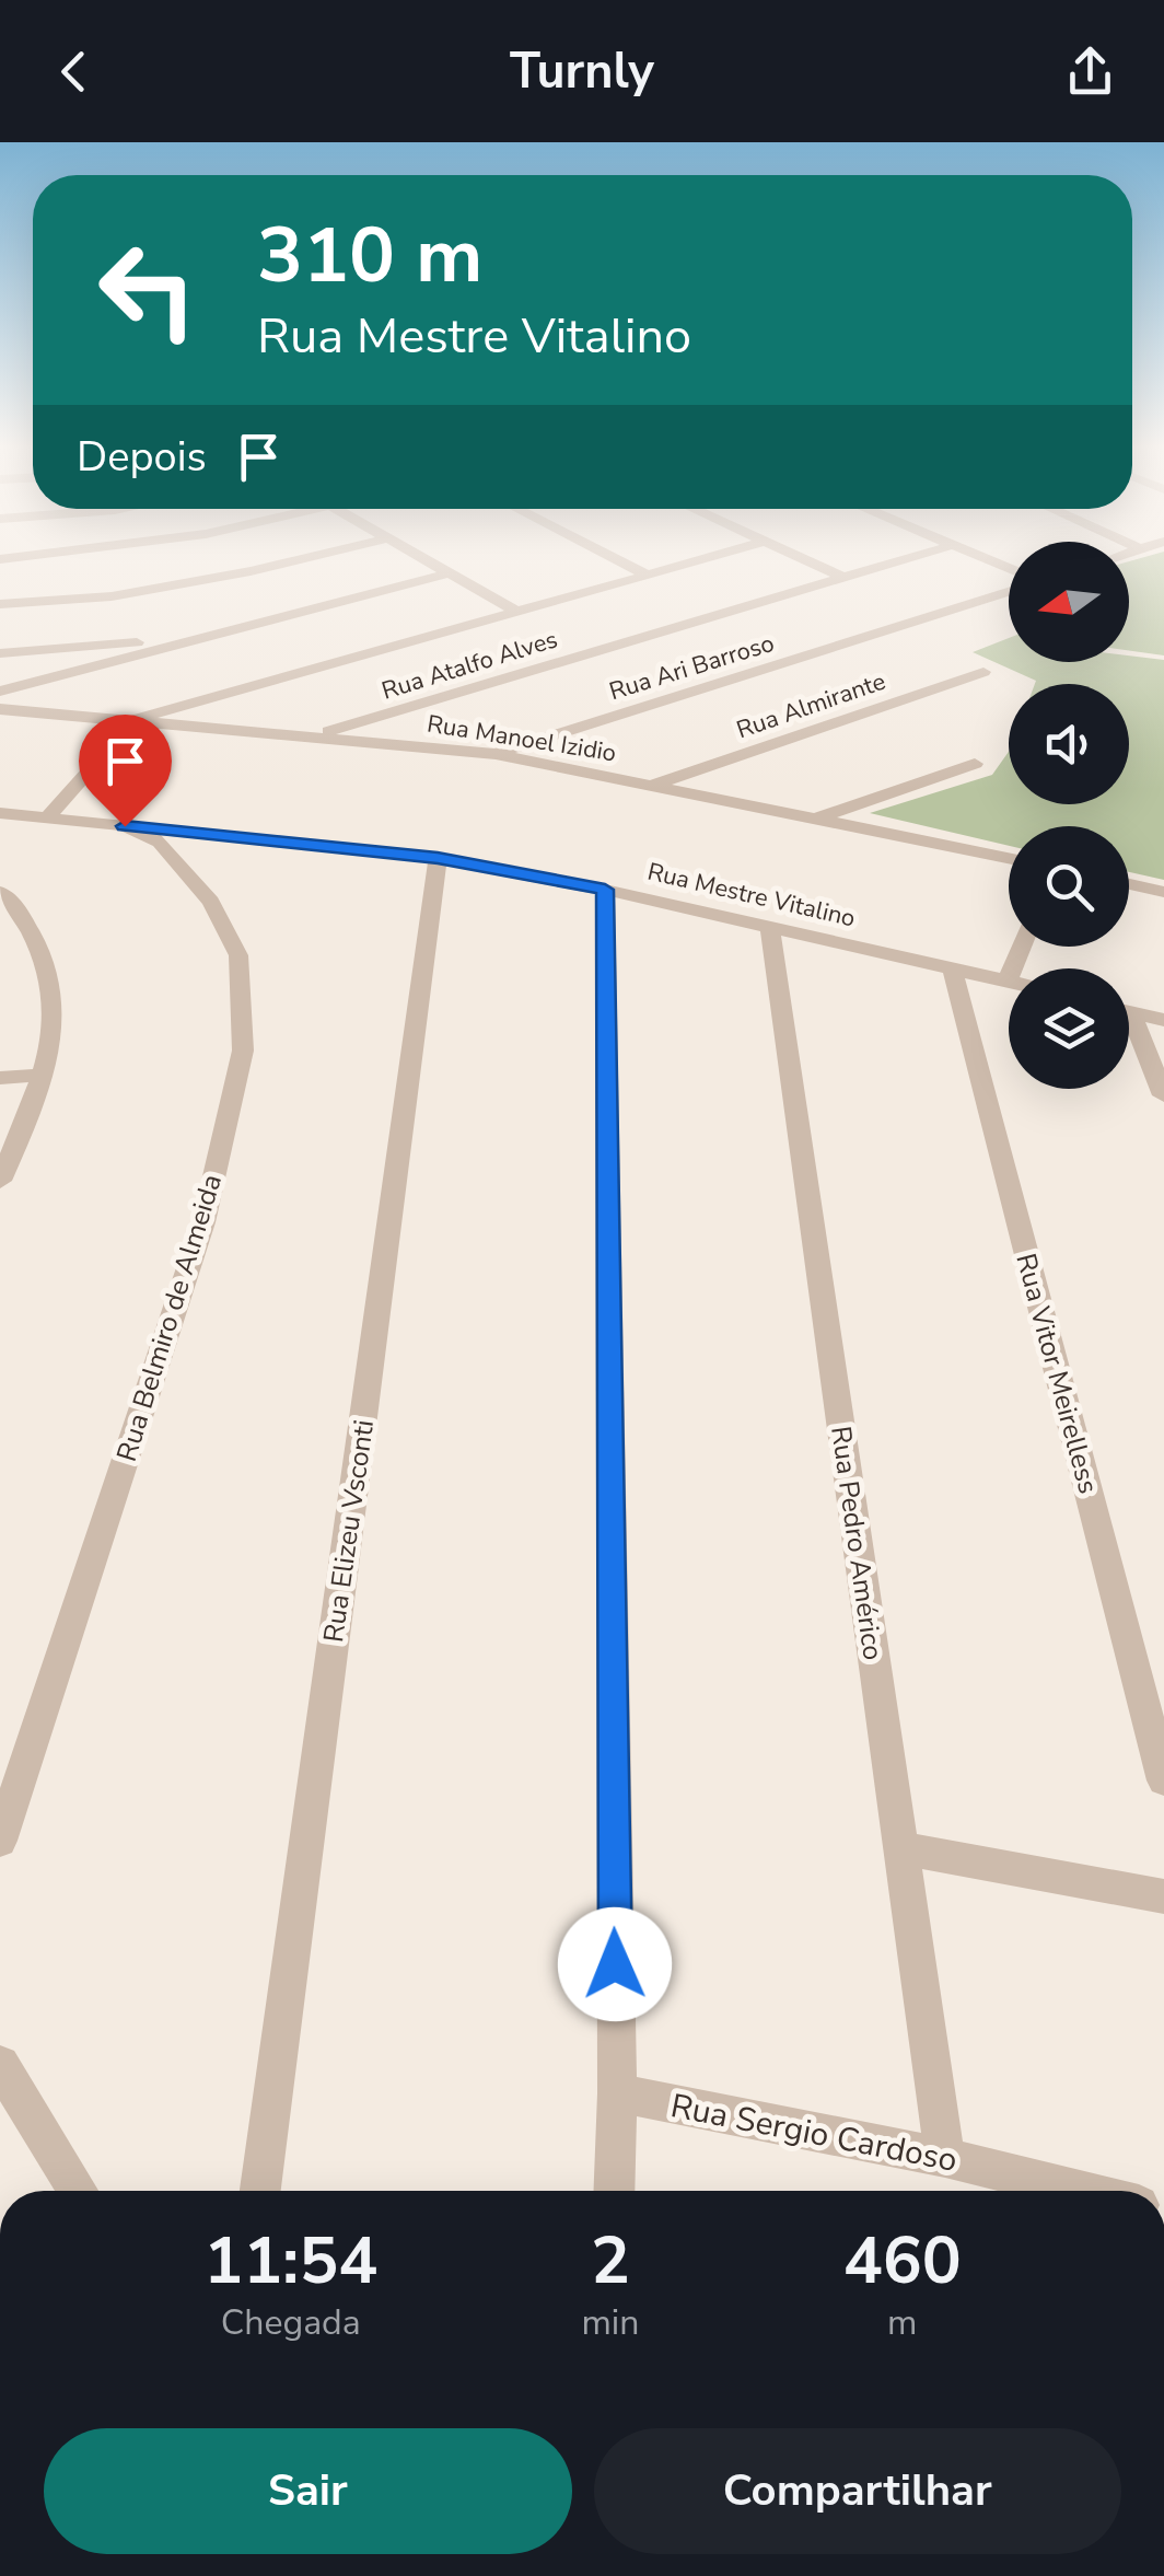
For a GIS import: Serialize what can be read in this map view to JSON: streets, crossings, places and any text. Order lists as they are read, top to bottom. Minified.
{"streets":{"street":["Rua Atalfo Alves","Rua Ari Barroso","Rua Almirante","Rua Manoel Izidio","Rua Mestre Vitalino","Rua Belmiro de Almeida","Rua Vitor Meirelless","Rua Elizeu Vsconti","Rua Pedro Américo","Rua Sergio Cardoso"]},"crossings":[["Rua Atalfo Alves","Rua Manoel Izidio"],["Rua Ari Barroso","Rua Manoel Izidio"],["Rua Almirante","Rua Manoel Izidio"],["Rua Mestre Vitalino","Rua Belmiro de Almeida"],["Rua Mestre Vitalino","Rua Vitor Meirelless"],["Rua Mestre Vitalino","Rua Elizeu Vsconti"],["Rua Mestre Vitalino","Rua Pedro Américo"],["Rua Pedro Américo","Rua Sergio Cardoso"]],"north":"left","page":{"header":"Turnly","turn":["310 m","Rua Mestre Vitalino"],"then":"Depois","eta":["11:54","Chegada","2","min","460","m"],"buttons":["Sair","Compartilhar"]}}
